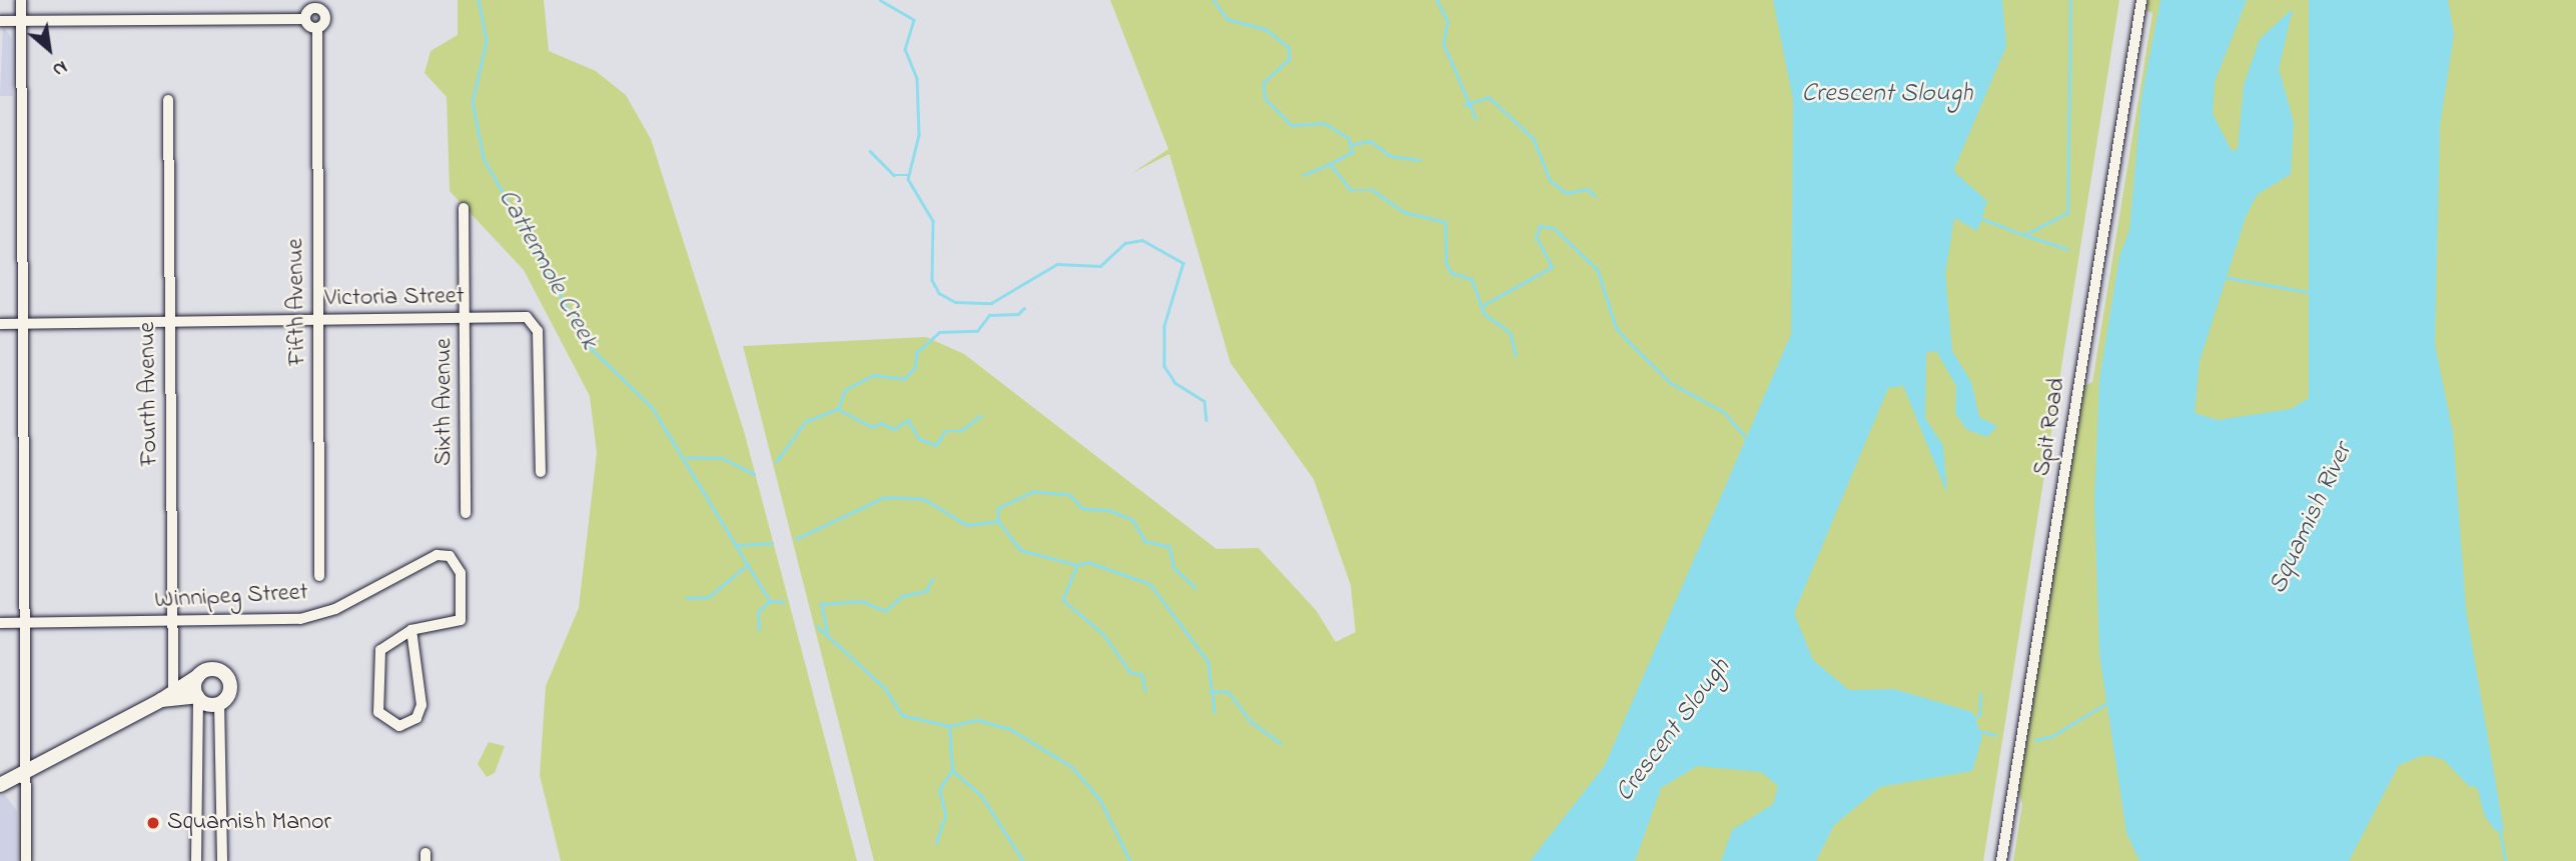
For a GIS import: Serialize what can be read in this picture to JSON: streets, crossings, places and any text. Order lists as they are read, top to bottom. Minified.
{"streets":{"street":["Victoria Street","Fifth Avenue","Fourth Avenue","Sixth Avenue","Spit Road","Winnipeg Street"]},"crossings":[["Victoria Street","Fifth Avenue"],["Victoria Street","Fourth Avenue"],["Victoria Street","Sixth Avenue"],["Fourth Avenue","Winnipeg Street"]],"water":["Crescent Slough","Cattermole Creek","Squamish River"],"places":["Squamish Manor"],"north":"bottom right"}
